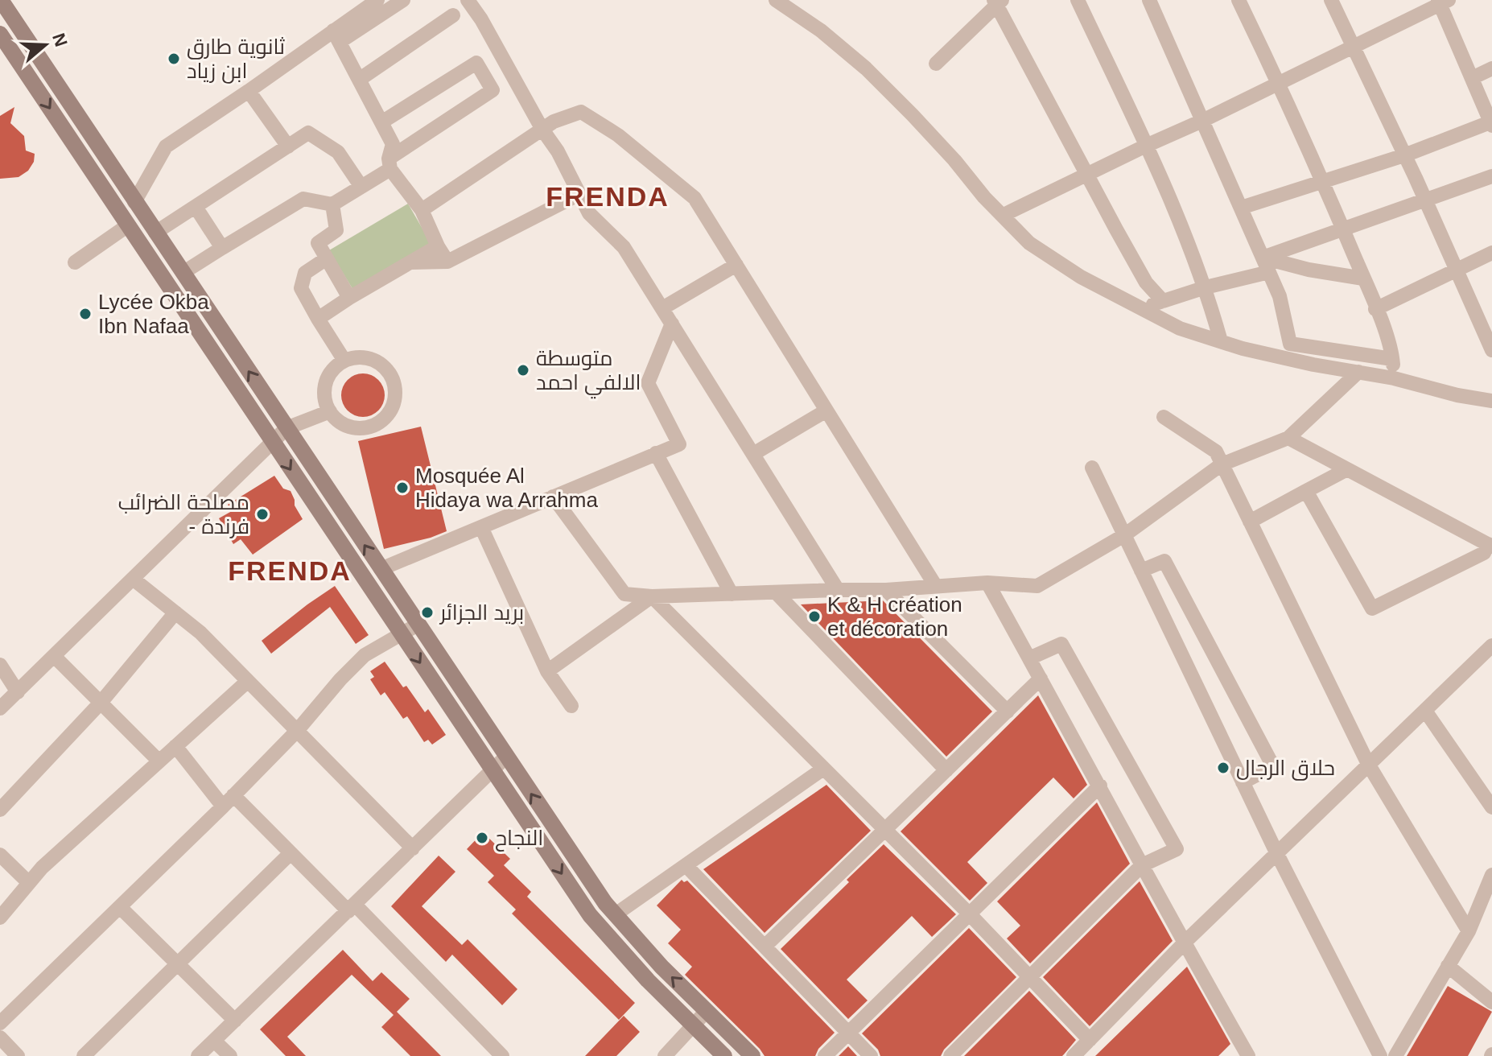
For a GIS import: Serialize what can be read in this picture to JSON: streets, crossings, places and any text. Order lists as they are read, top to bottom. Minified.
{"districts":["FRENDA","FRENDA"],"places":["ثانوية طارق ابن زياد","Lycée Okba Ibn Nafaa","متوسطة الالفي احمد","Mosquée Al Hidaya wa Arrahma","مصلحة الضرائب - فرندة","بريد الجزائر","K & H création et décoration","حلاق الرجال","النجاح"],"north":"right"}
